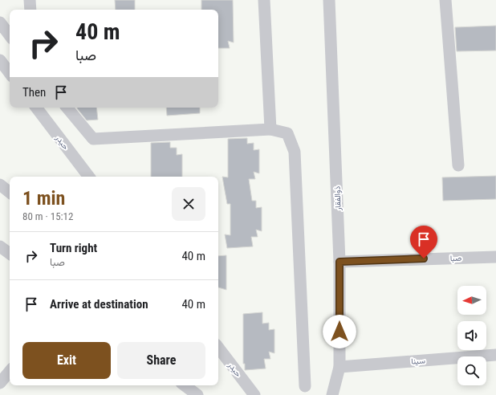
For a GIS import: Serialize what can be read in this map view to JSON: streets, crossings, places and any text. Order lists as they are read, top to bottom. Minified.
{"streets":{"street":["حیدر","ذوالفقار","صبا","سینا"]},"crossings":[["ذوالفقار","صبا"],["ذوالفقار","سینا"]],"north":"left","page":{"turn":["40 m","صبا"],"then":"Then","heading":["1 min","80 m · 15:12"],"list":[{"name":"Turn right","note":"صبا","value":"40 m"},{"name":"Arrive at destination","value":"40 m"}],"buttons":["Exit","Share"]}}
